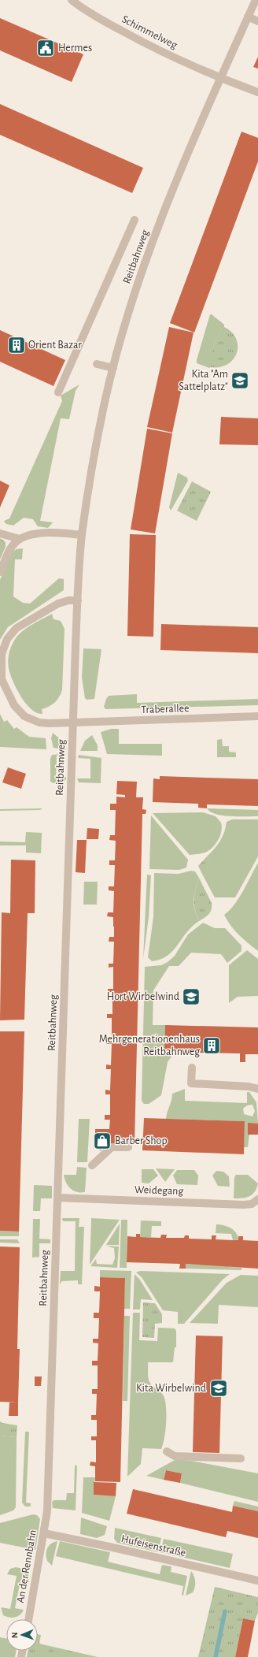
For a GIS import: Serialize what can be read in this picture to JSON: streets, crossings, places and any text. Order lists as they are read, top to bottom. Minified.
{"streets":{"street":["Schimmelweg","Reitbahnweg","Traberallee","Weidegang","Hufeisenstraße","An der Rennbahn"]},"crossings":[["Schimmelweg","Reitbahnweg"],["Reitbahnweg","Traberallee"],["Reitbahnweg","Weidegang"],["Reitbahnweg","An der Rennbahn"],["Hufeisenstraße","An der Rennbahn"]],"places":{"public building":["Hermes"],"building":["Orient Bazar","Mehrgenerationenhaus Reitbahnweg"],"school or university":["Kita \"Am Sattelplatz\"","Hort Wirbelwind","Kita Wirbelwind"],"shop":["Barber Shop"]},"north":"left"}
